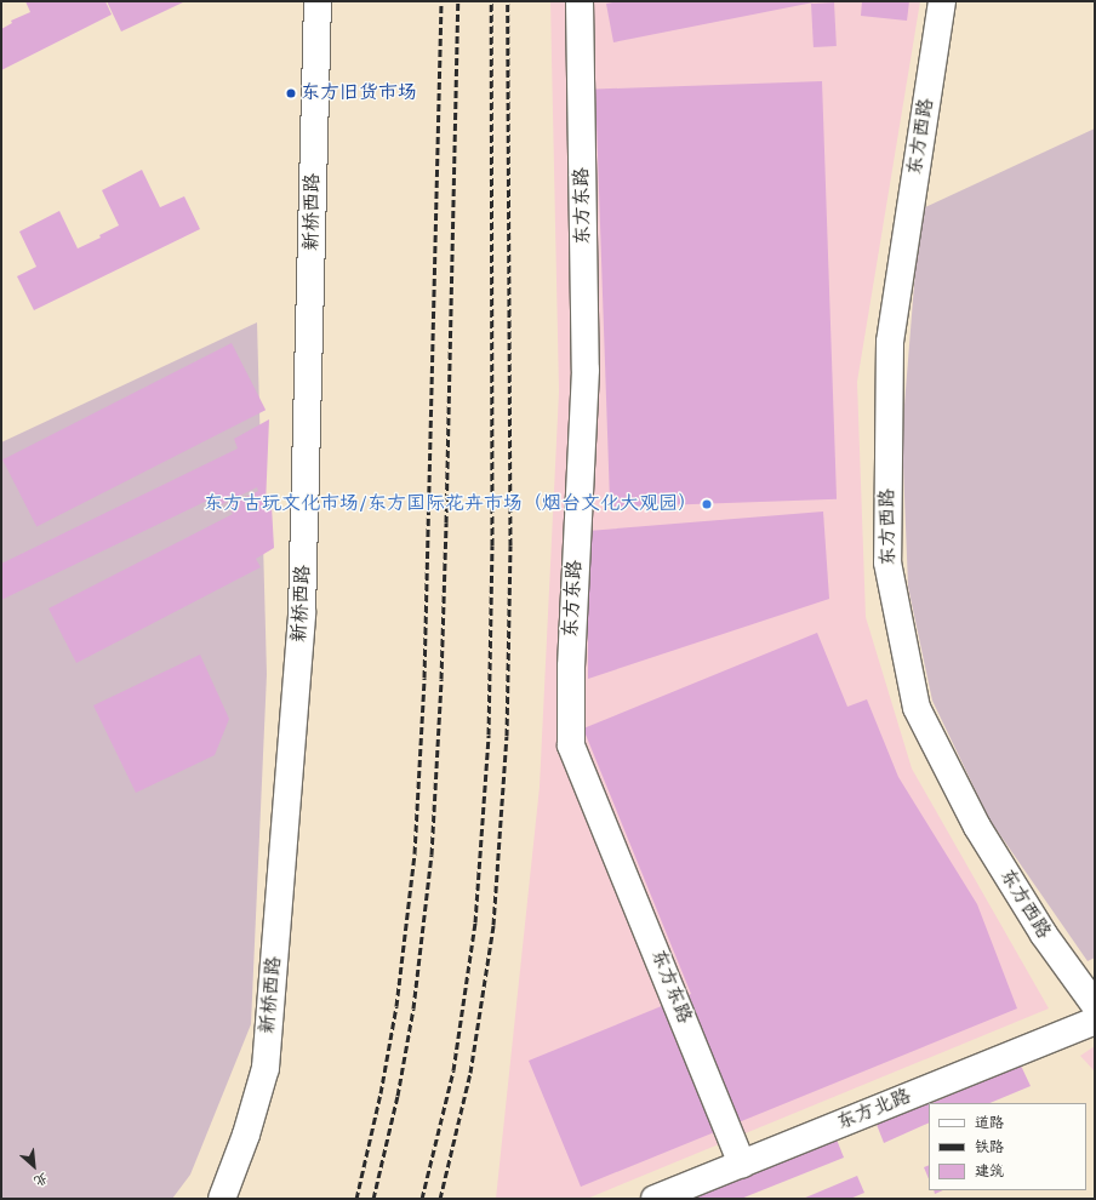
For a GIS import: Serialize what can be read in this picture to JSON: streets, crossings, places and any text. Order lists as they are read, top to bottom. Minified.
{"streets":{"street":["东方西路","东方东路","新桥西路","东方北路"]},"crossings":[["东方东路","东方北路"]],"places":["东方旧货市场","东方古玩文化市场/东方国际花卉市场（烟台文化大观园）"],"legend":["道路","铁路","建筑"],"north":"bottom right"}
